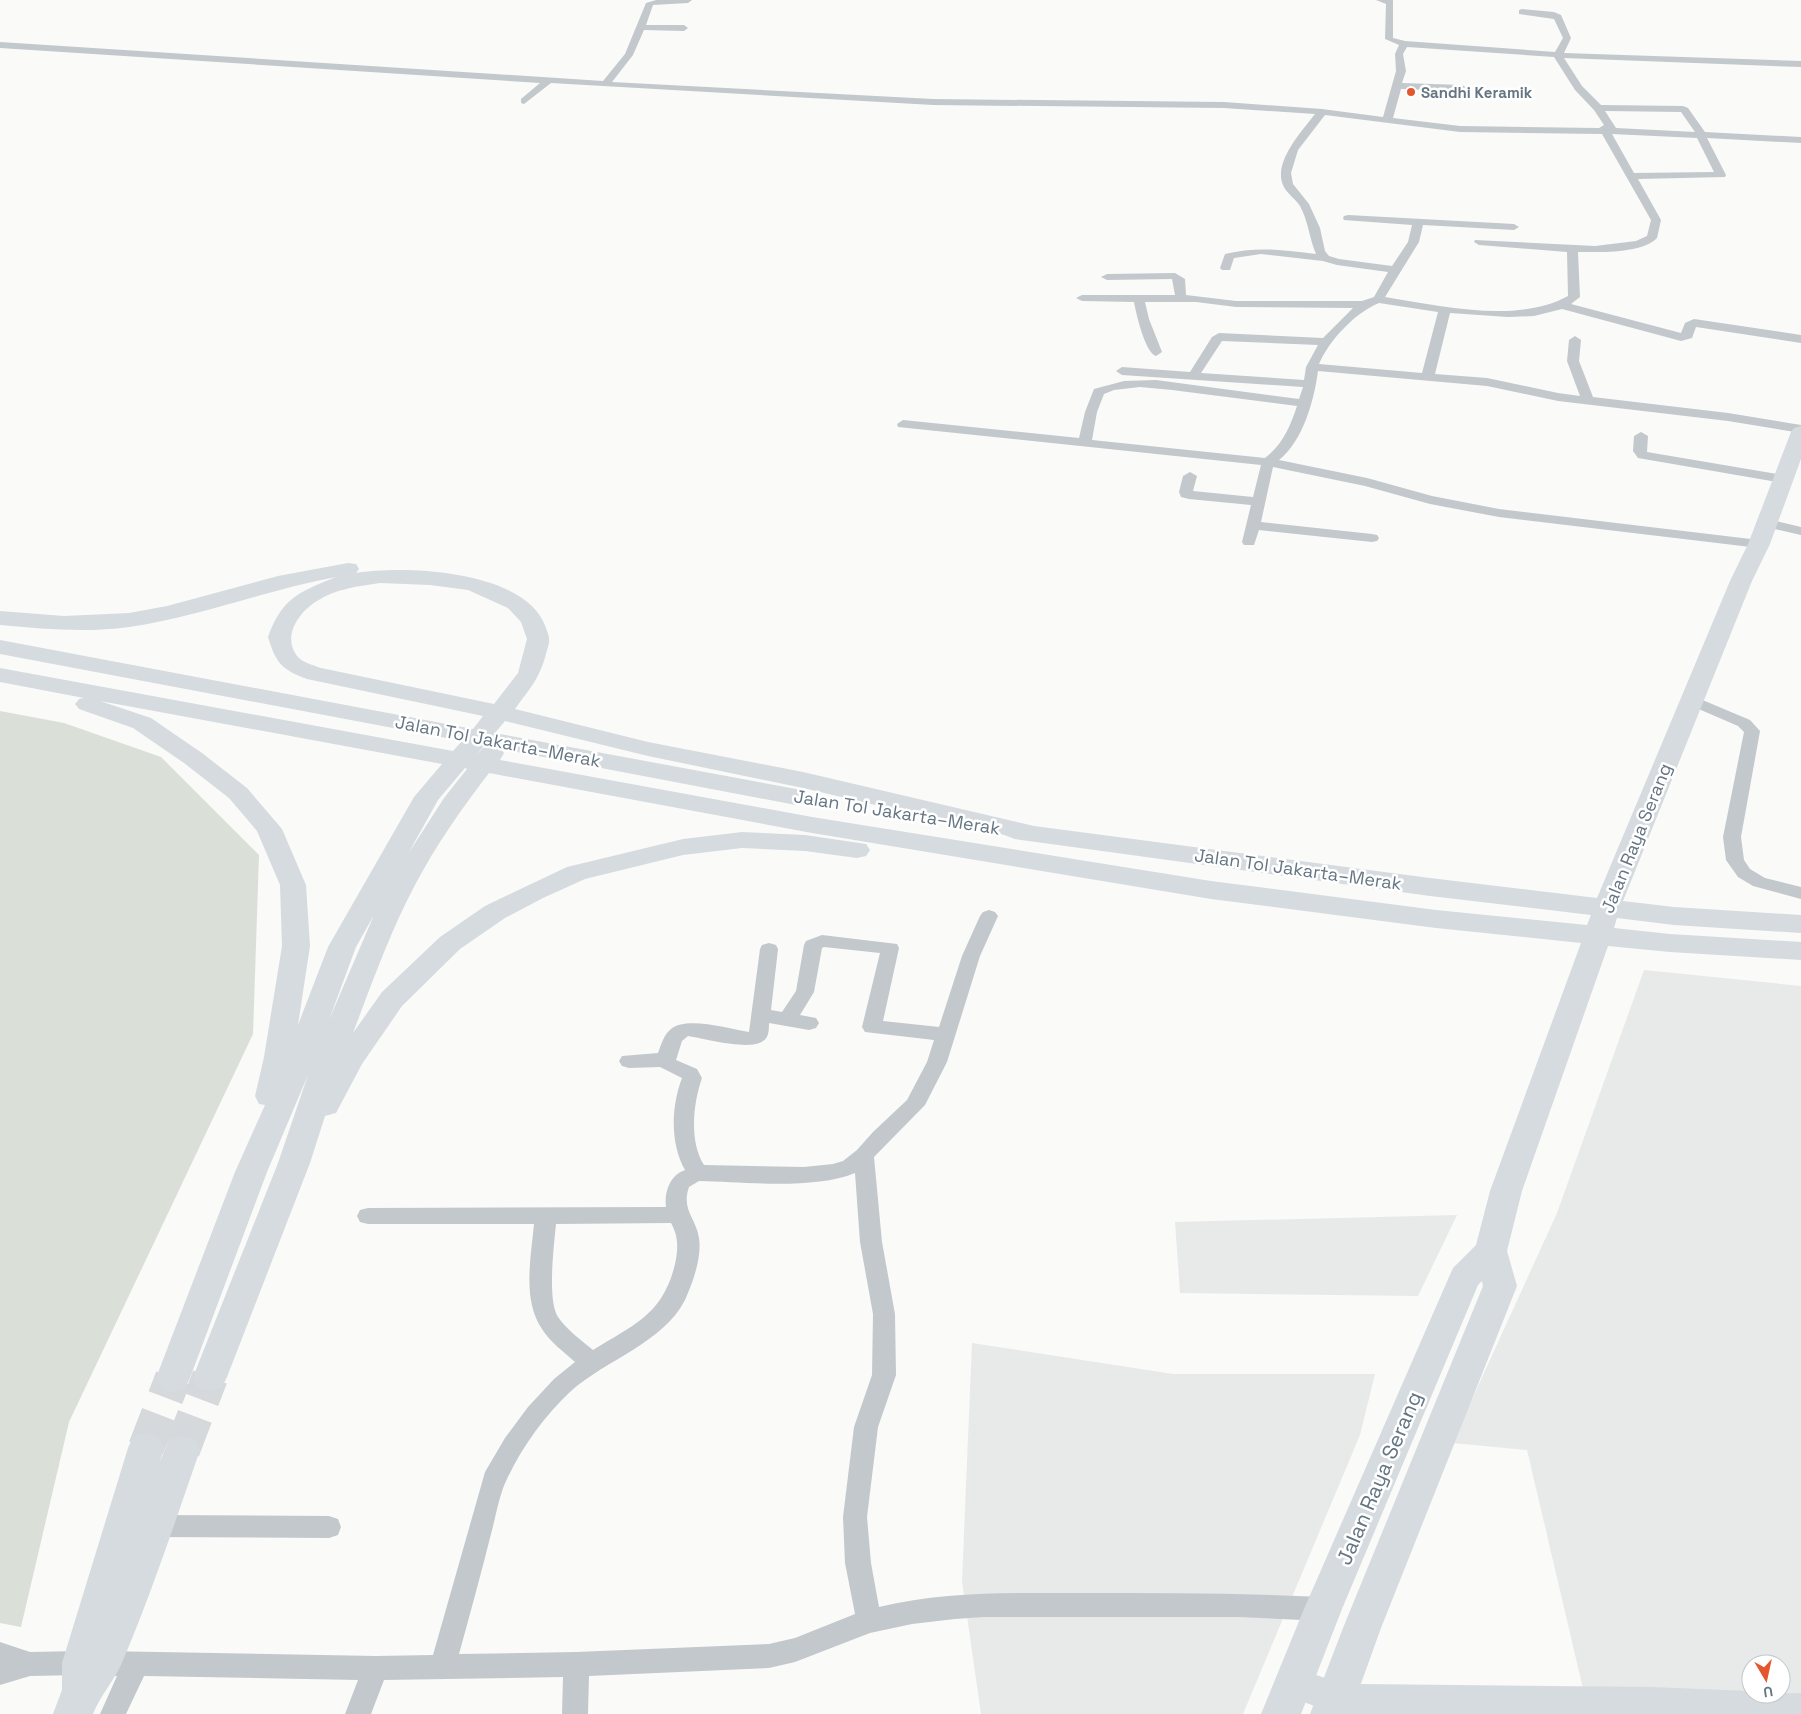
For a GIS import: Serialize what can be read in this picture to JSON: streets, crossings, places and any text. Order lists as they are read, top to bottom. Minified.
{"streets":{"highway":["Jalan Tol Jakarta–Merak","Jalan Raya Serang"]},"places":["Sandhi Keramik"],"north":"bottom"}
